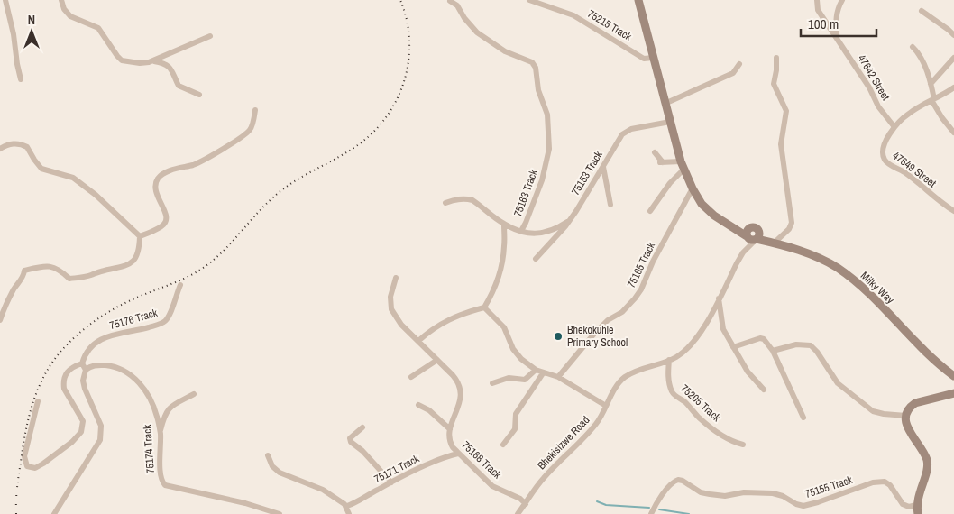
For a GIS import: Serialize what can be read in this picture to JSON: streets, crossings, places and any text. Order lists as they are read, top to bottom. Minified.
{"streets":{"street":["75215 Track","47642 Street","47649 Street","75153 Track","75163 Track","75165 Track","Milky Way","75176 Track","75205 Track","Bhekisizwe Road","75174 Track","75168 Track","75171 Track","75155 Track"]},"crossings":[["75215 Track","Milky Way"],["47642 Street","47649 Street"],["75153 Track","75163 Track"],["75153 Track","Milky Way"],["75165 Track","Milky Way"],["Milky Way","Bhekisizwe Road"],["75205 Track","Bhekisizwe Road"],["Bhekisizwe Road","75168 Track"],["75168 Track","75171 Track"]],"places":["Bhekokuhle Primary School"],"scale_bar":"100 m","north":"top"}
